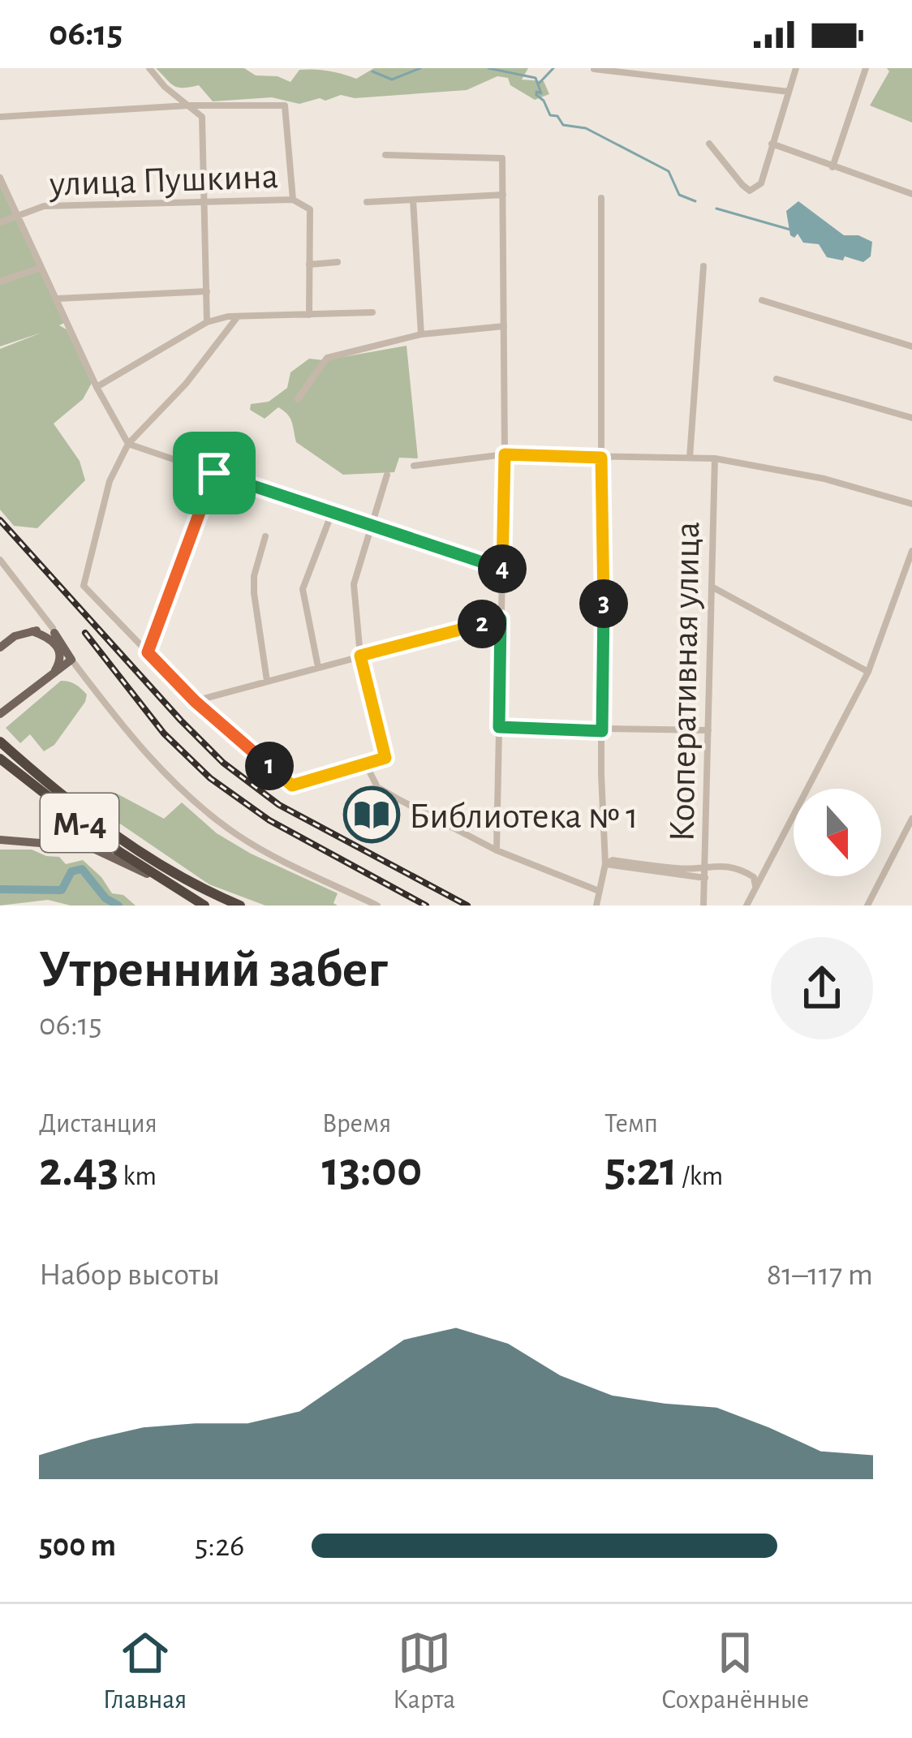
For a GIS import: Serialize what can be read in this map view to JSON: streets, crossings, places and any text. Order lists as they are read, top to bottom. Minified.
{"streets":{"highway":["М-4"],"street":["улица Пушкина","Кооперативная улица"]},"places":{"library":["Библиотека № 1"]},"north":"bottom","page":{"status":"06:15","pins":["4","3","2","1"],"heading":["Утренний забег","06:15"],"stats":[["Дистанция","2.43 km"],["Время","13:00"],["Темп","5:21 /km"]],"chart":["Набор высоты","81–117 m"],"list":[{"name":"500 m","note":"5:26"}],"tabs":["Главная","Карта","Сохранённые"]}}
